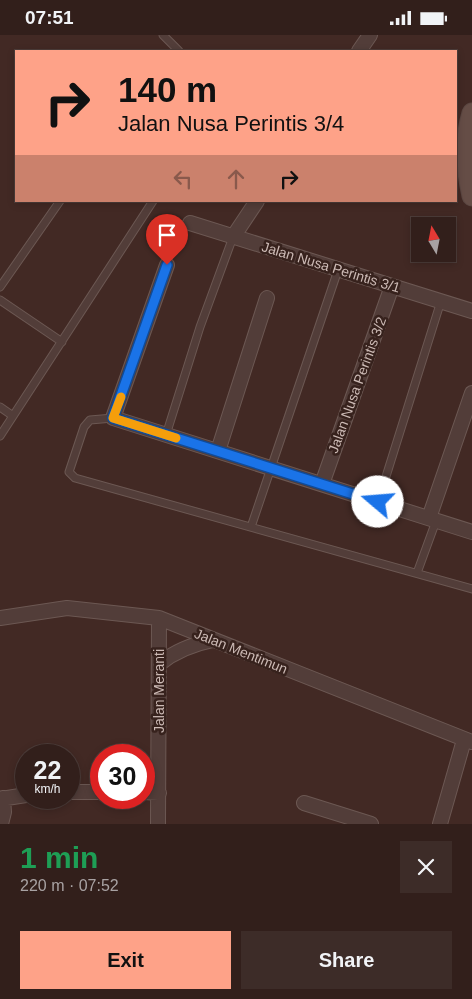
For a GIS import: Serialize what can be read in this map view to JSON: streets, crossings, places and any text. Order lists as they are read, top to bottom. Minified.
{"streets":{"street":["Jalan Nusa Perintis 3/1","Jalan Nusa Perintis 3/2","Jalan Mentimun","Jalan Meranti"]},"crossings":[["Jalan Nusa Perintis 3/1","Jalan Nusa Perintis 3/2"],["Jalan Mentimun","Jalan Meranti"]],"north":"top","page":{"status":"07:51","turn":["140 m","Jalan Nusa Perintis 3/4"],"speed":"22 km/h","limit":"30","heading":["1 min","220 m · 07:52"],"buttons":["Exit","Share"]}}
